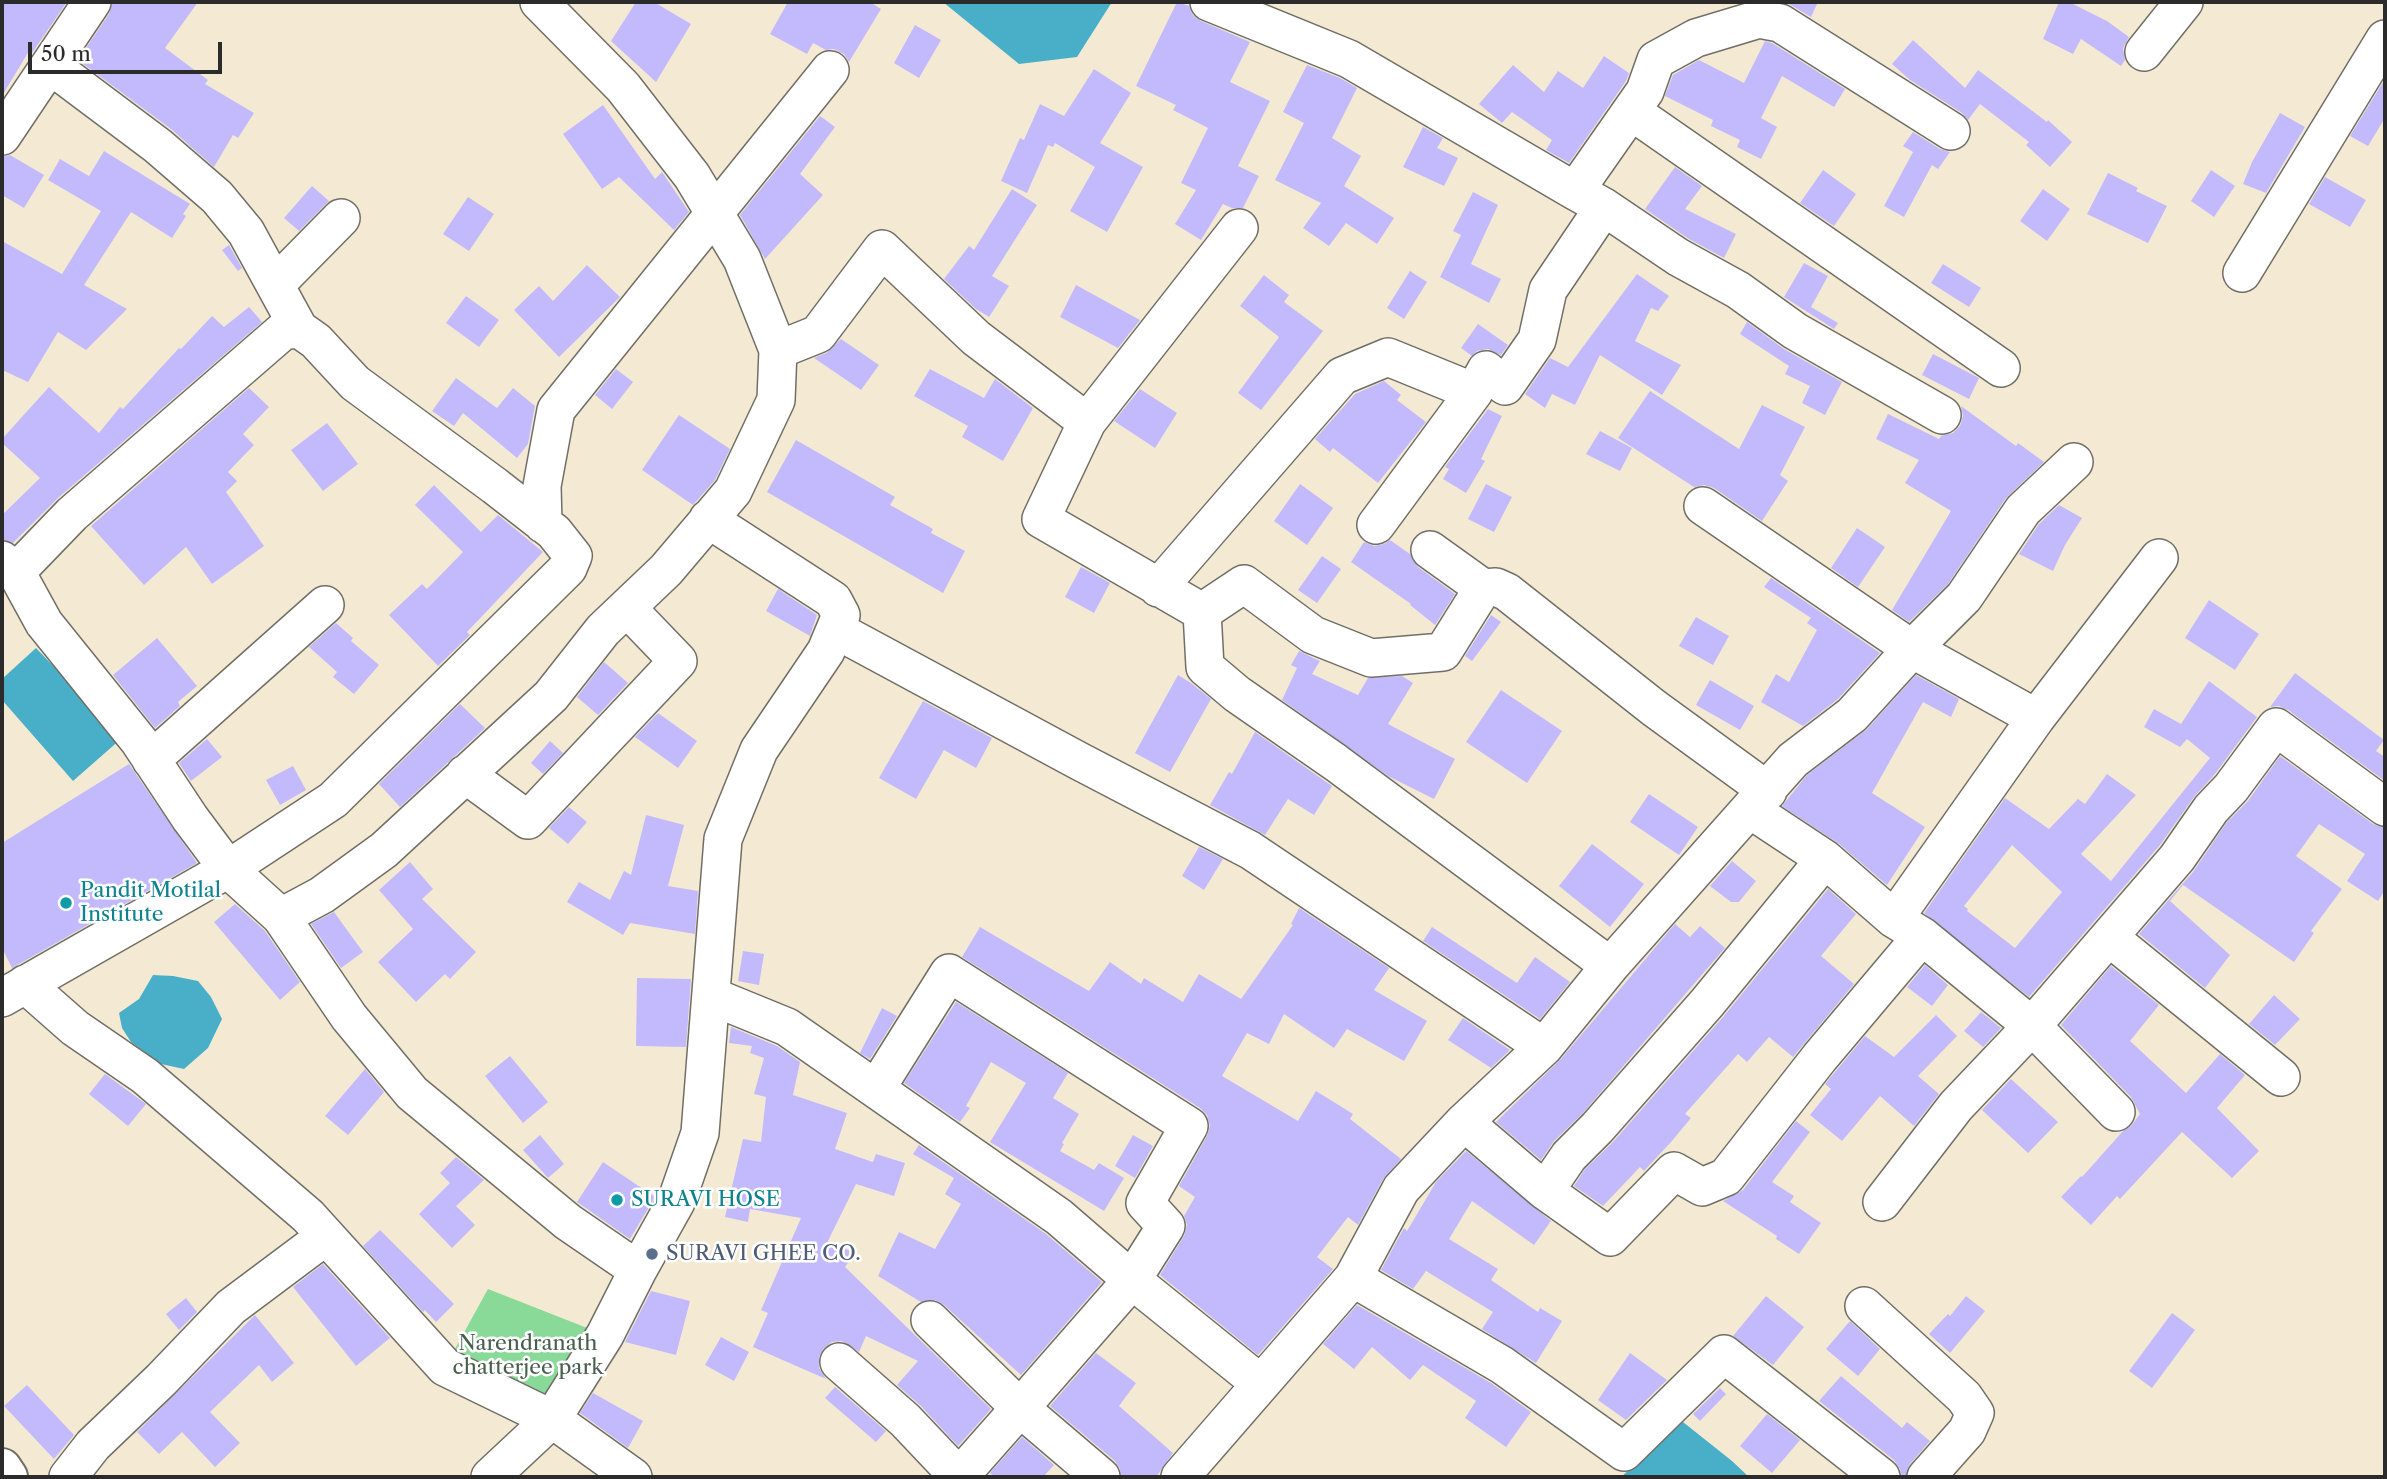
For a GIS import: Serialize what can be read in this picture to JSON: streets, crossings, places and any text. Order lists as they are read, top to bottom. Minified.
{"parks":["Narendranath chatterjee park"],"places":["Pandit Motilal Institute","SURAVI HOSE","SURAVI GHEE CO."],"scale_bar":"50 m"}
